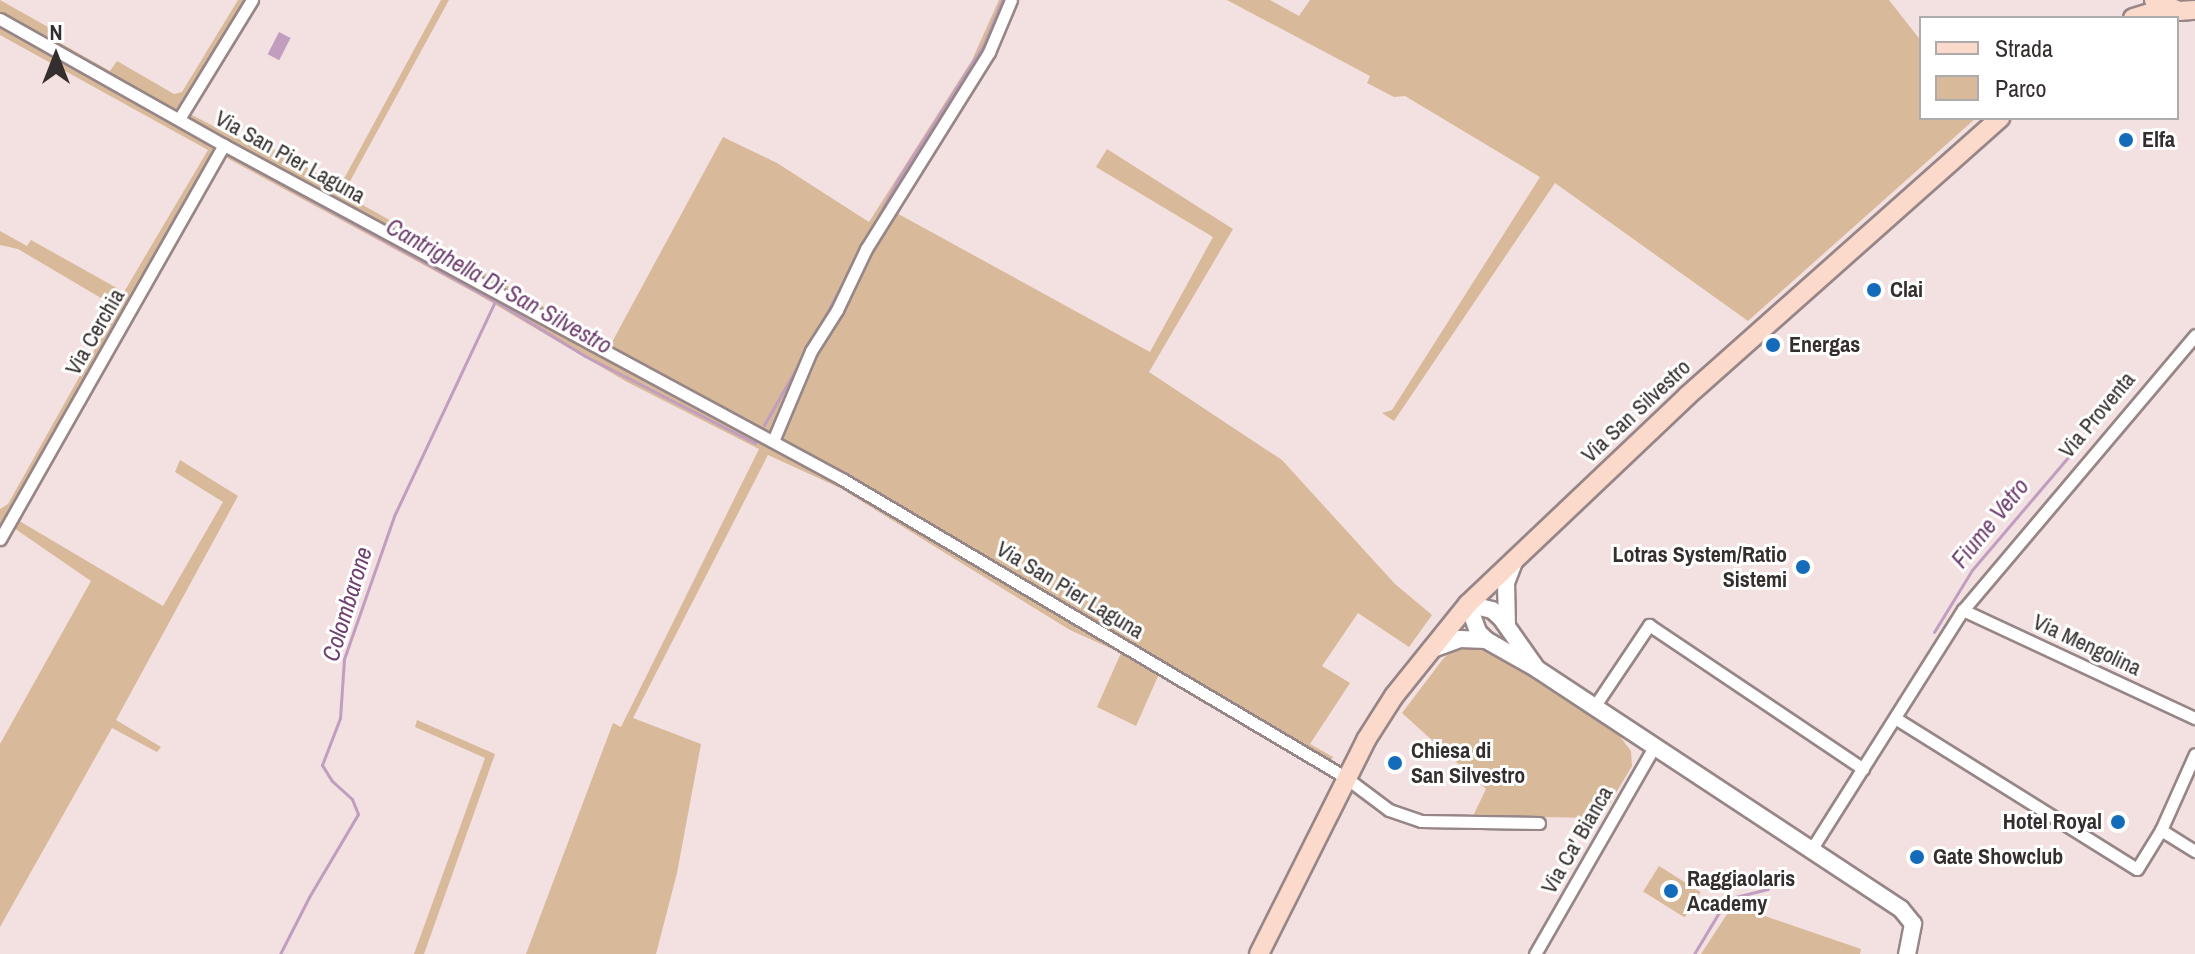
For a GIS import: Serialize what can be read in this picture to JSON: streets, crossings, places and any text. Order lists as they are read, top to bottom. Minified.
{"streets":{"main road":["Via San Silvestro"],"street":["Via San Pier Laguna","Via Cerchia","Via Proventa","Via Mengolina","Via Ca' Bianca"]},"crossings":[["Via San Pier Laguna","Via Cerchia"],["Via San Pier Laguna","Via San Silvestro"],["Via Proventa","Via Mengolina"]],"water":["Cantrighella Di San Silvestro","Fiume Vetro","Colombarone"],"places":["Elfa","Clai","Energas","Lotras System/Ratio Sistemi","Chiesa di San Silvestro","Hotel Royal","Gate Showclub","Raggiaolaris Academy"],"legend":["Strada","Parco"],"north":"top"}
